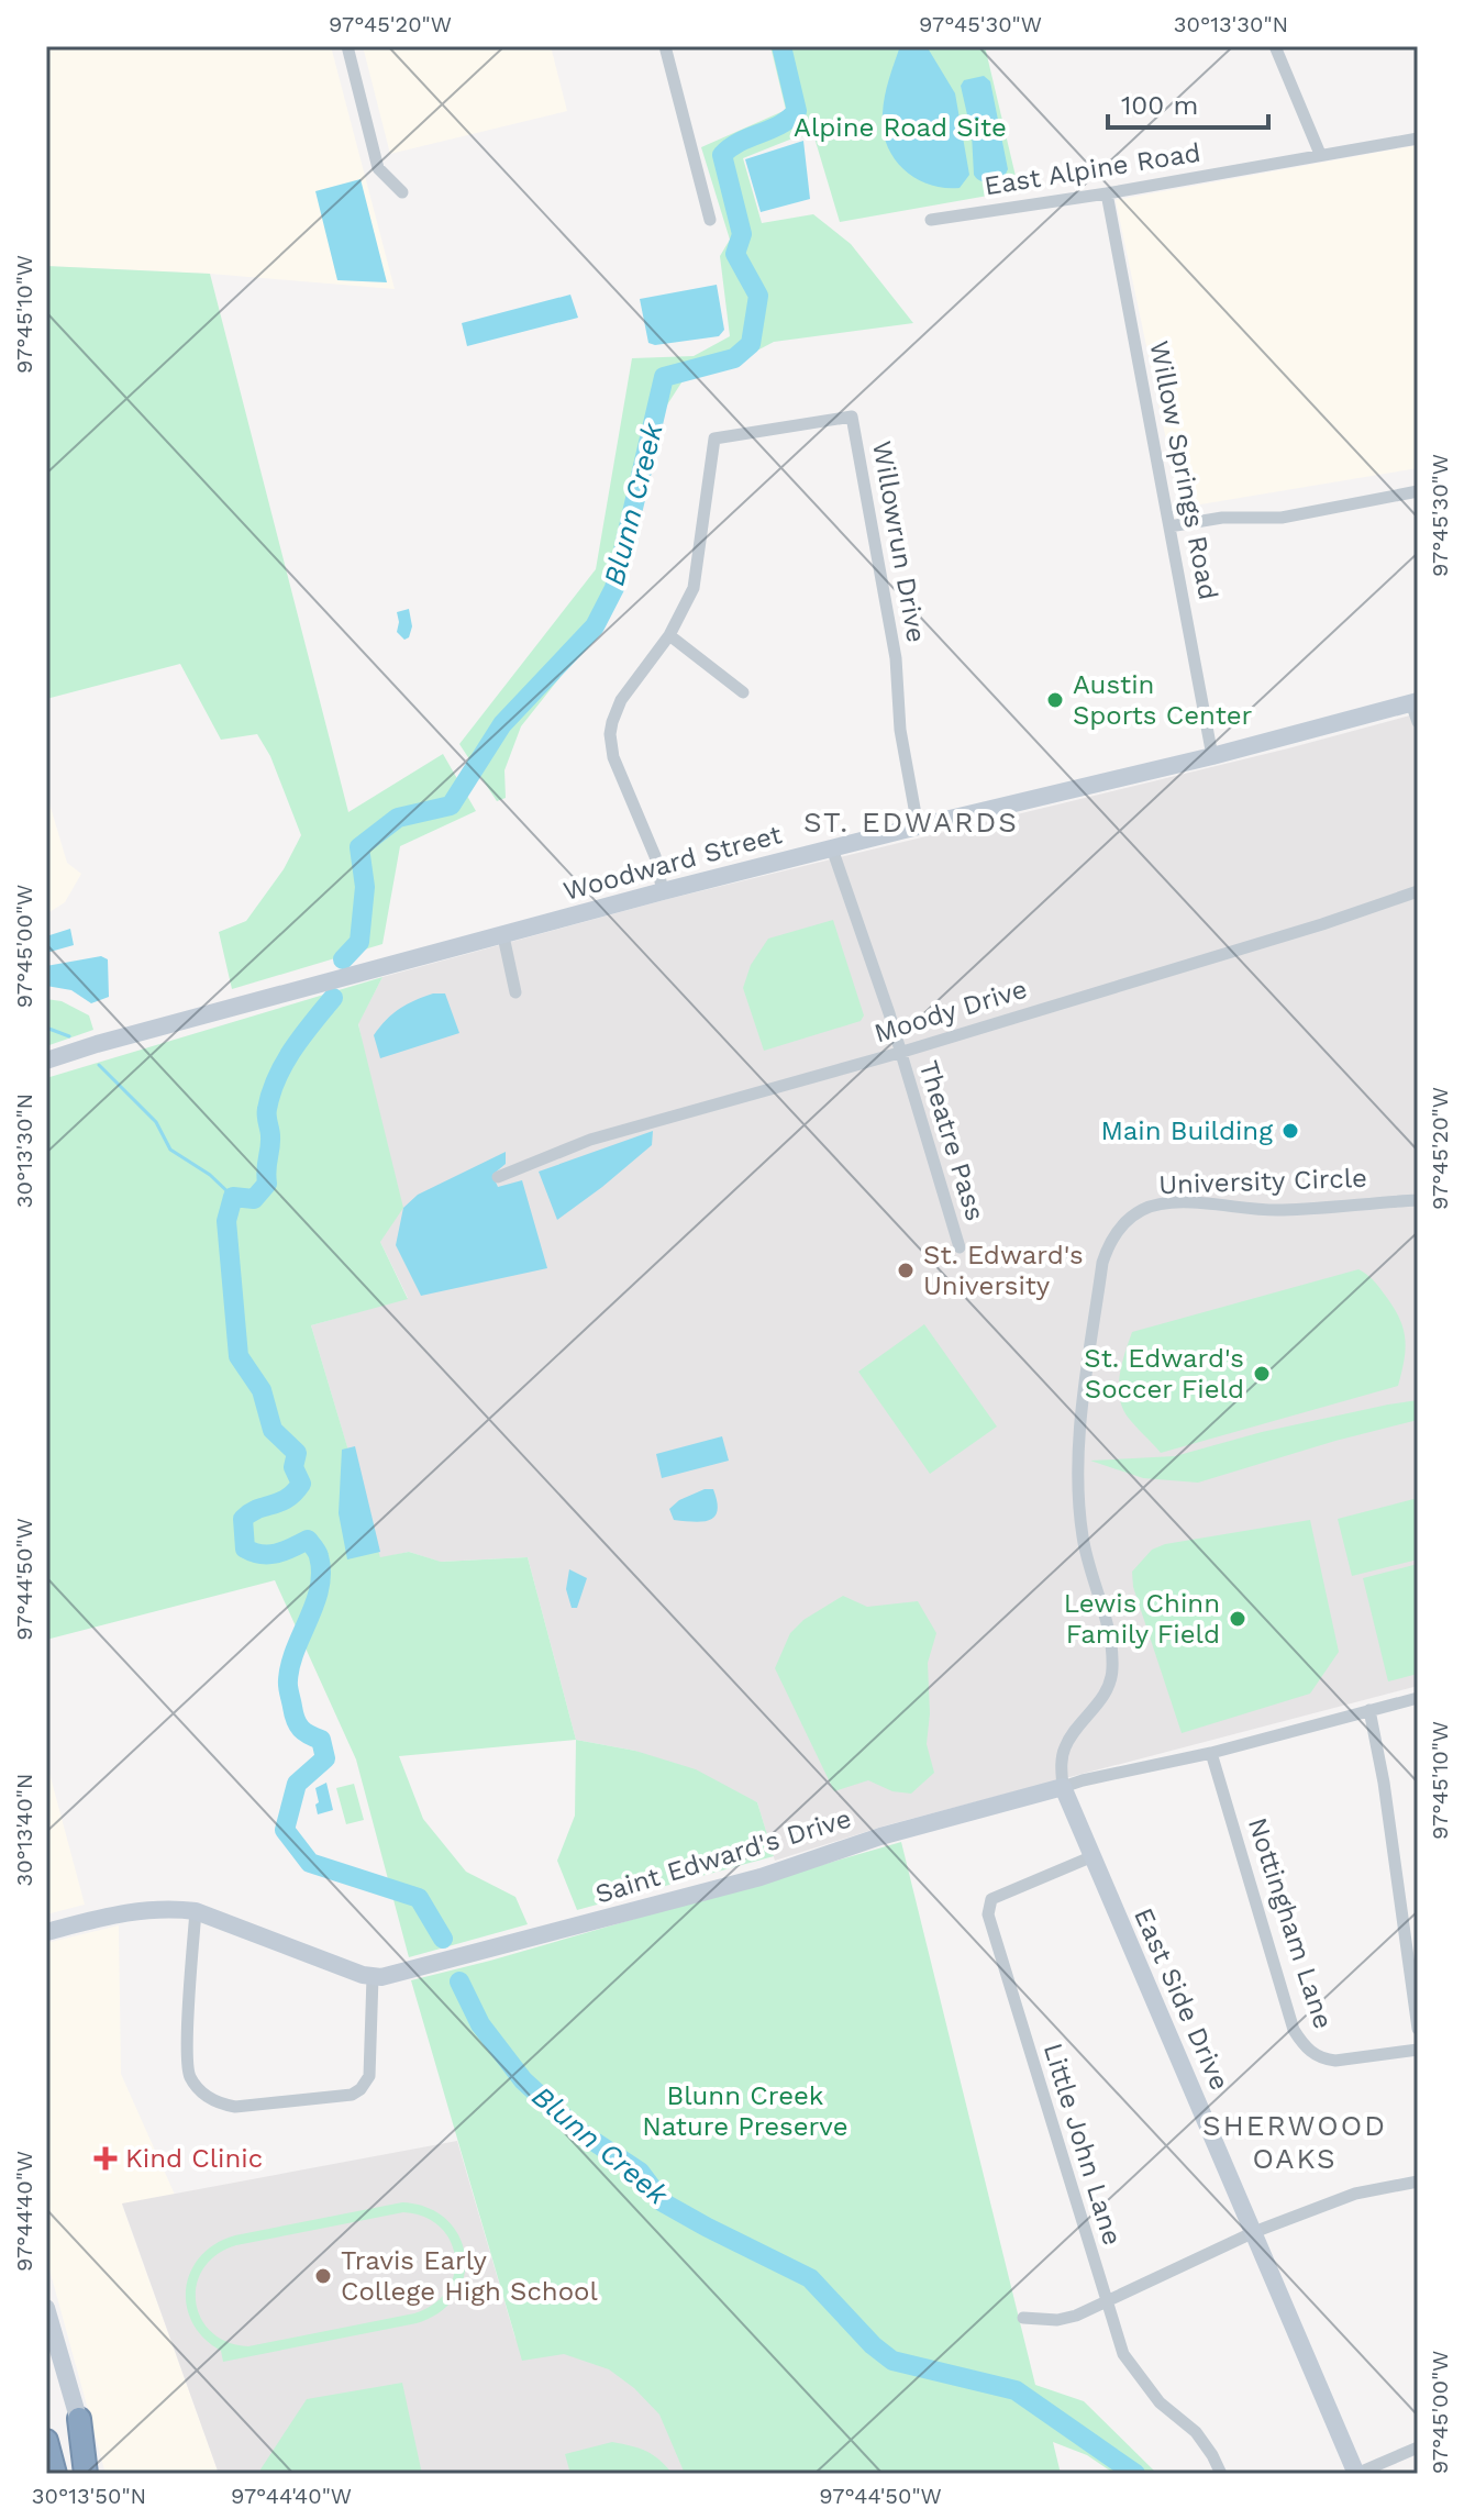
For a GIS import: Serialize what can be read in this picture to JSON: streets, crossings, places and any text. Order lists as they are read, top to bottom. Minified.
{"streets":{"street":["East Alpine Road","Willow Springs Road","Willowrun Drive","Woodward Street","Moody Drive","Theatre Pass","University Circle","Saint Edward's Drive","Nottingham Lane","East Side Drive","Little John Lane"]},"crossings":[["East Alpine Road","Willow Springs Road"],["Willow Springs Road","Woodward Street"],["Willowrun Drive","Woodward Street"],["Woodward Street","Theatre Pass"],["Moody Drive","Theatre Pass"],["University Circle","Saint Edward's Drive"],["University Circle","East Side Drive"],["Saint Edward's Drive","Nottingham Lane"],["Saint Edward's Drive","East Side Drive"],["East Side Drive","Little John Lane"]],"districts":["ST. EDWARDS","SHERWOOD OAKS"],"water":["Blunn Creek"],"parks":["Alpine Road Site","Blunn Creek Nature Preserve"],"places":{"other":["Austin Sports Center","Main Building","St. Edward's University","St. Edward's Soccer Field","Lewis Chinn Family Field","Travis Early College High School"],"health":["Kind Clinic"]},"scale_bar":"100 m","coordinates":["97°45'20\"W","97°45'30\"W","30°13'30\"N","97°45'10\"W","97°45'00\"W","97°44'50\"W","30°13'40\"N","97°44'40\"W","30°13'50\"N"]}
